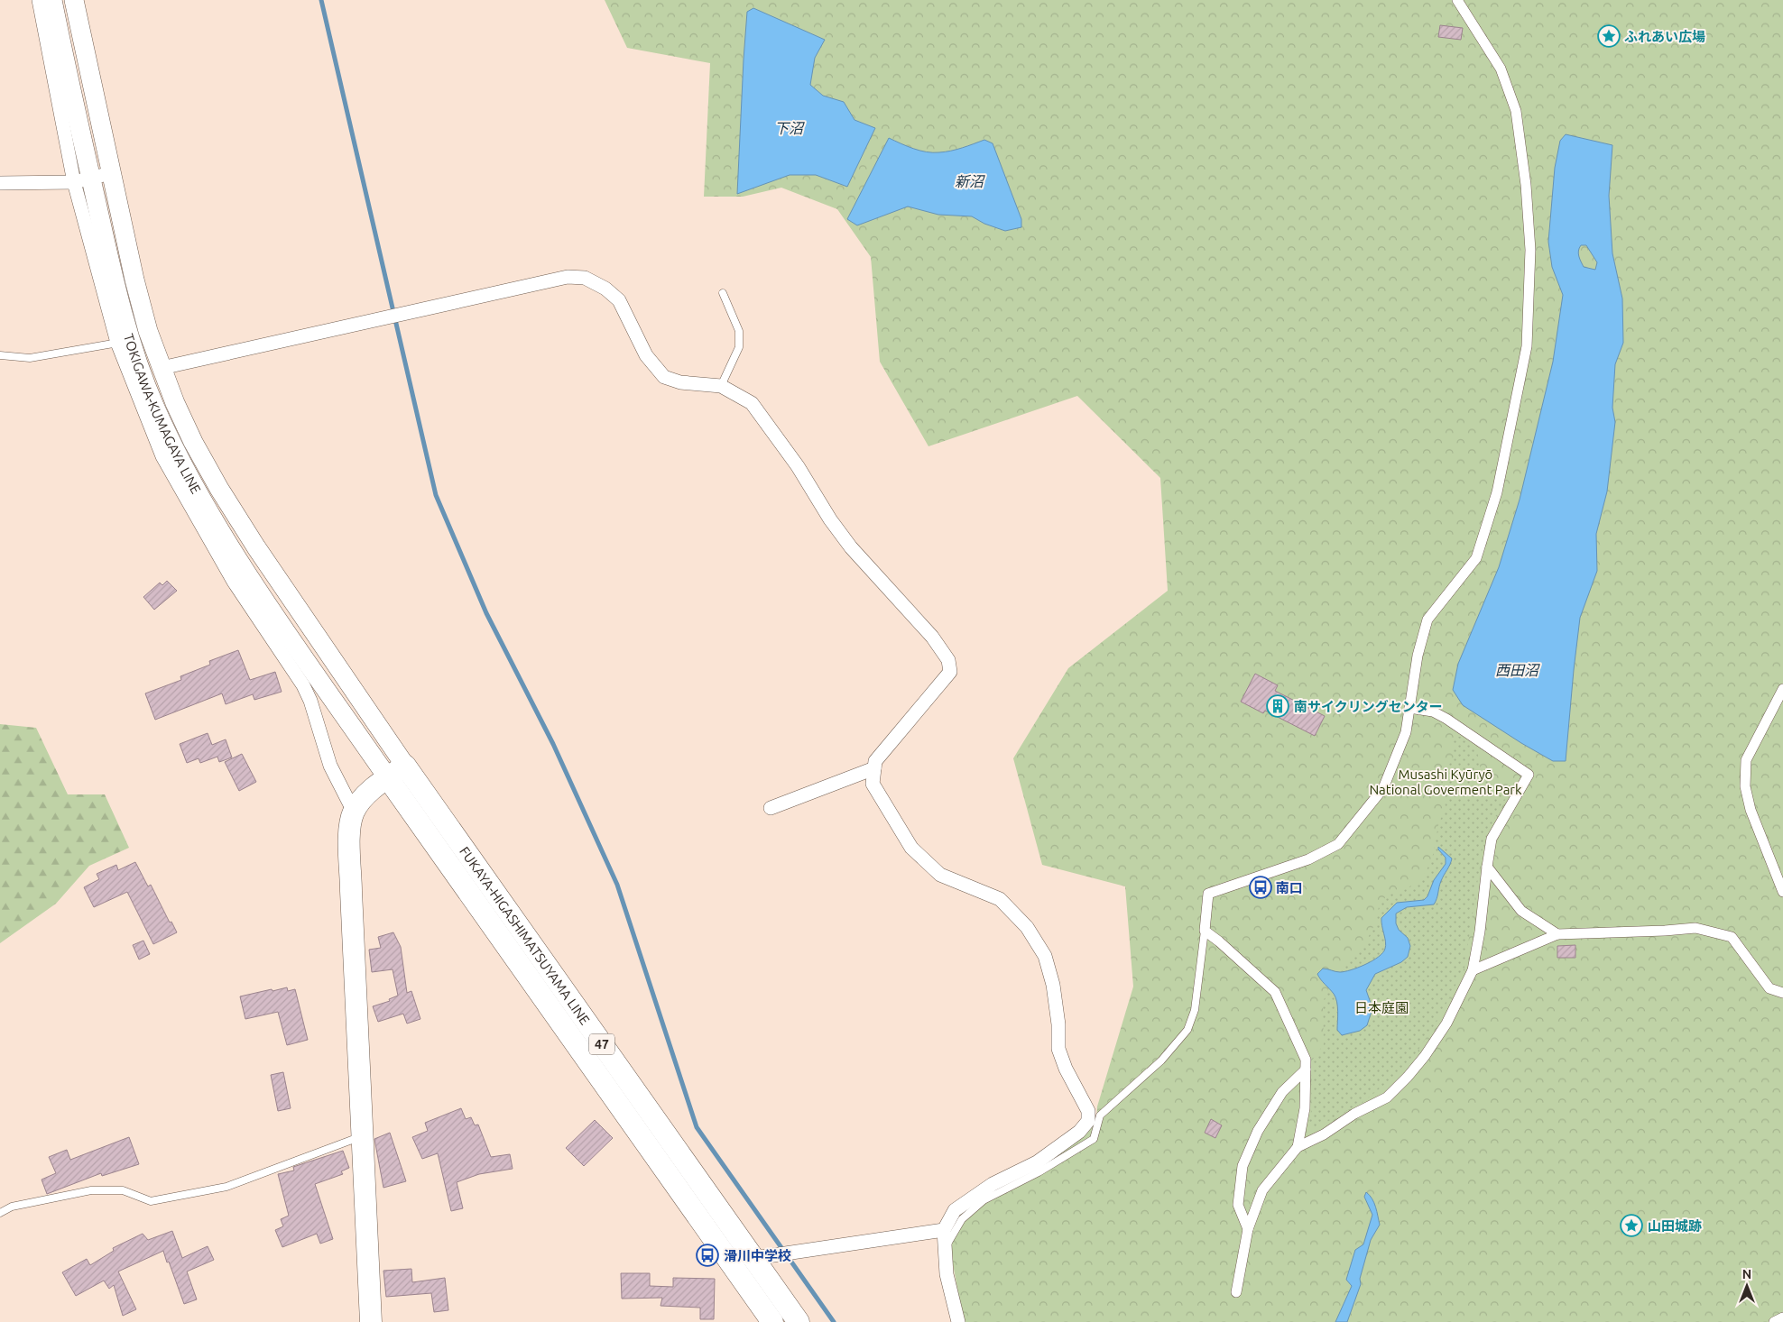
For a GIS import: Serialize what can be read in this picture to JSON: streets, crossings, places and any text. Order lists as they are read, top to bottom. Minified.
{"streets":{"main road":["TOKIGAWA-KUMAGAYA LINE","FUKAYA-HIGASHIMATSUYAMA LINE","47"]},"crossings":[["TOKIGAWA-KUMAGAYA LINE","FUKAYA-HIGASHIMATSUYAMA LINE"]],"water":["下沼","新沼","西田沼"],"parks":["Musashi Kyūryō National Goverment Park","日本庭園"],"places":{"place":["ふれあい広場","山田城跡"],"building":["南サイクリングセンター"],"bus stop":["南口","滑川中学校"]},"north":"top"}
